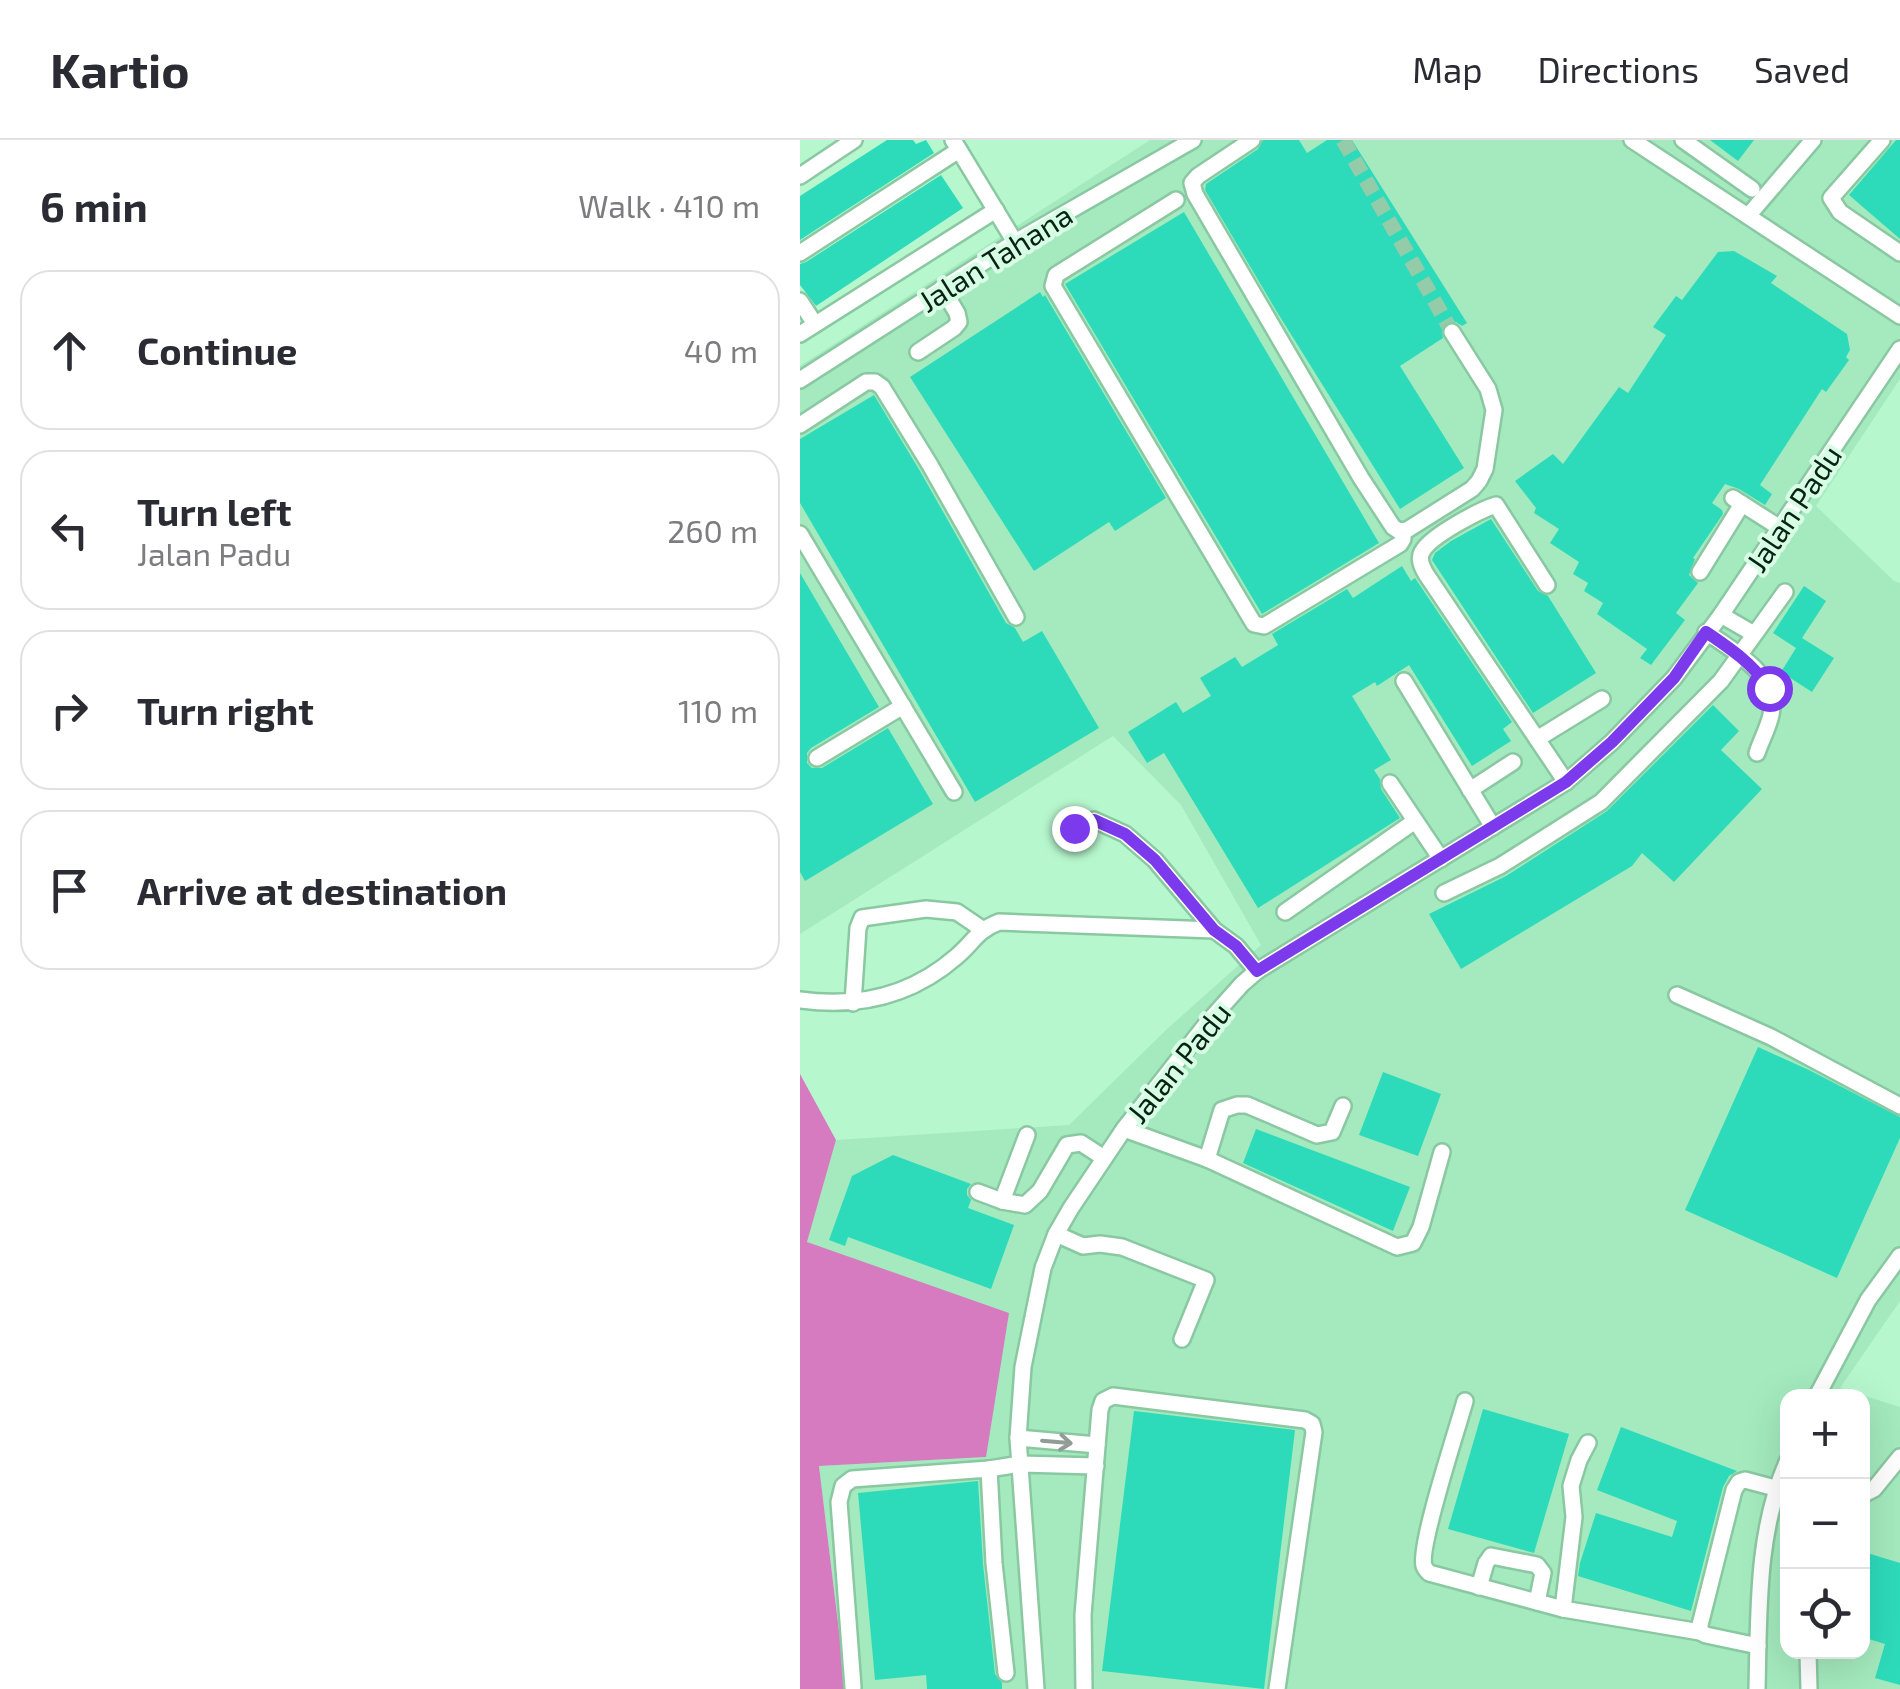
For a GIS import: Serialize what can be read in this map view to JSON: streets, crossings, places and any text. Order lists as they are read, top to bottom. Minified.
{"streets":{"street":["Jalan Tahana","Jalan Padu"]},"page":{"header":"Kartio","nav":["Map","Directions","Saved"],"heading":["6 min","Walk · 410 m"],"list":[["Continue","40 m"],["Turn left","Jalan Padu","260 m"],["Turn right","110 m"],"Arrive at destination"],"map_buttons":["+","−"]}}
